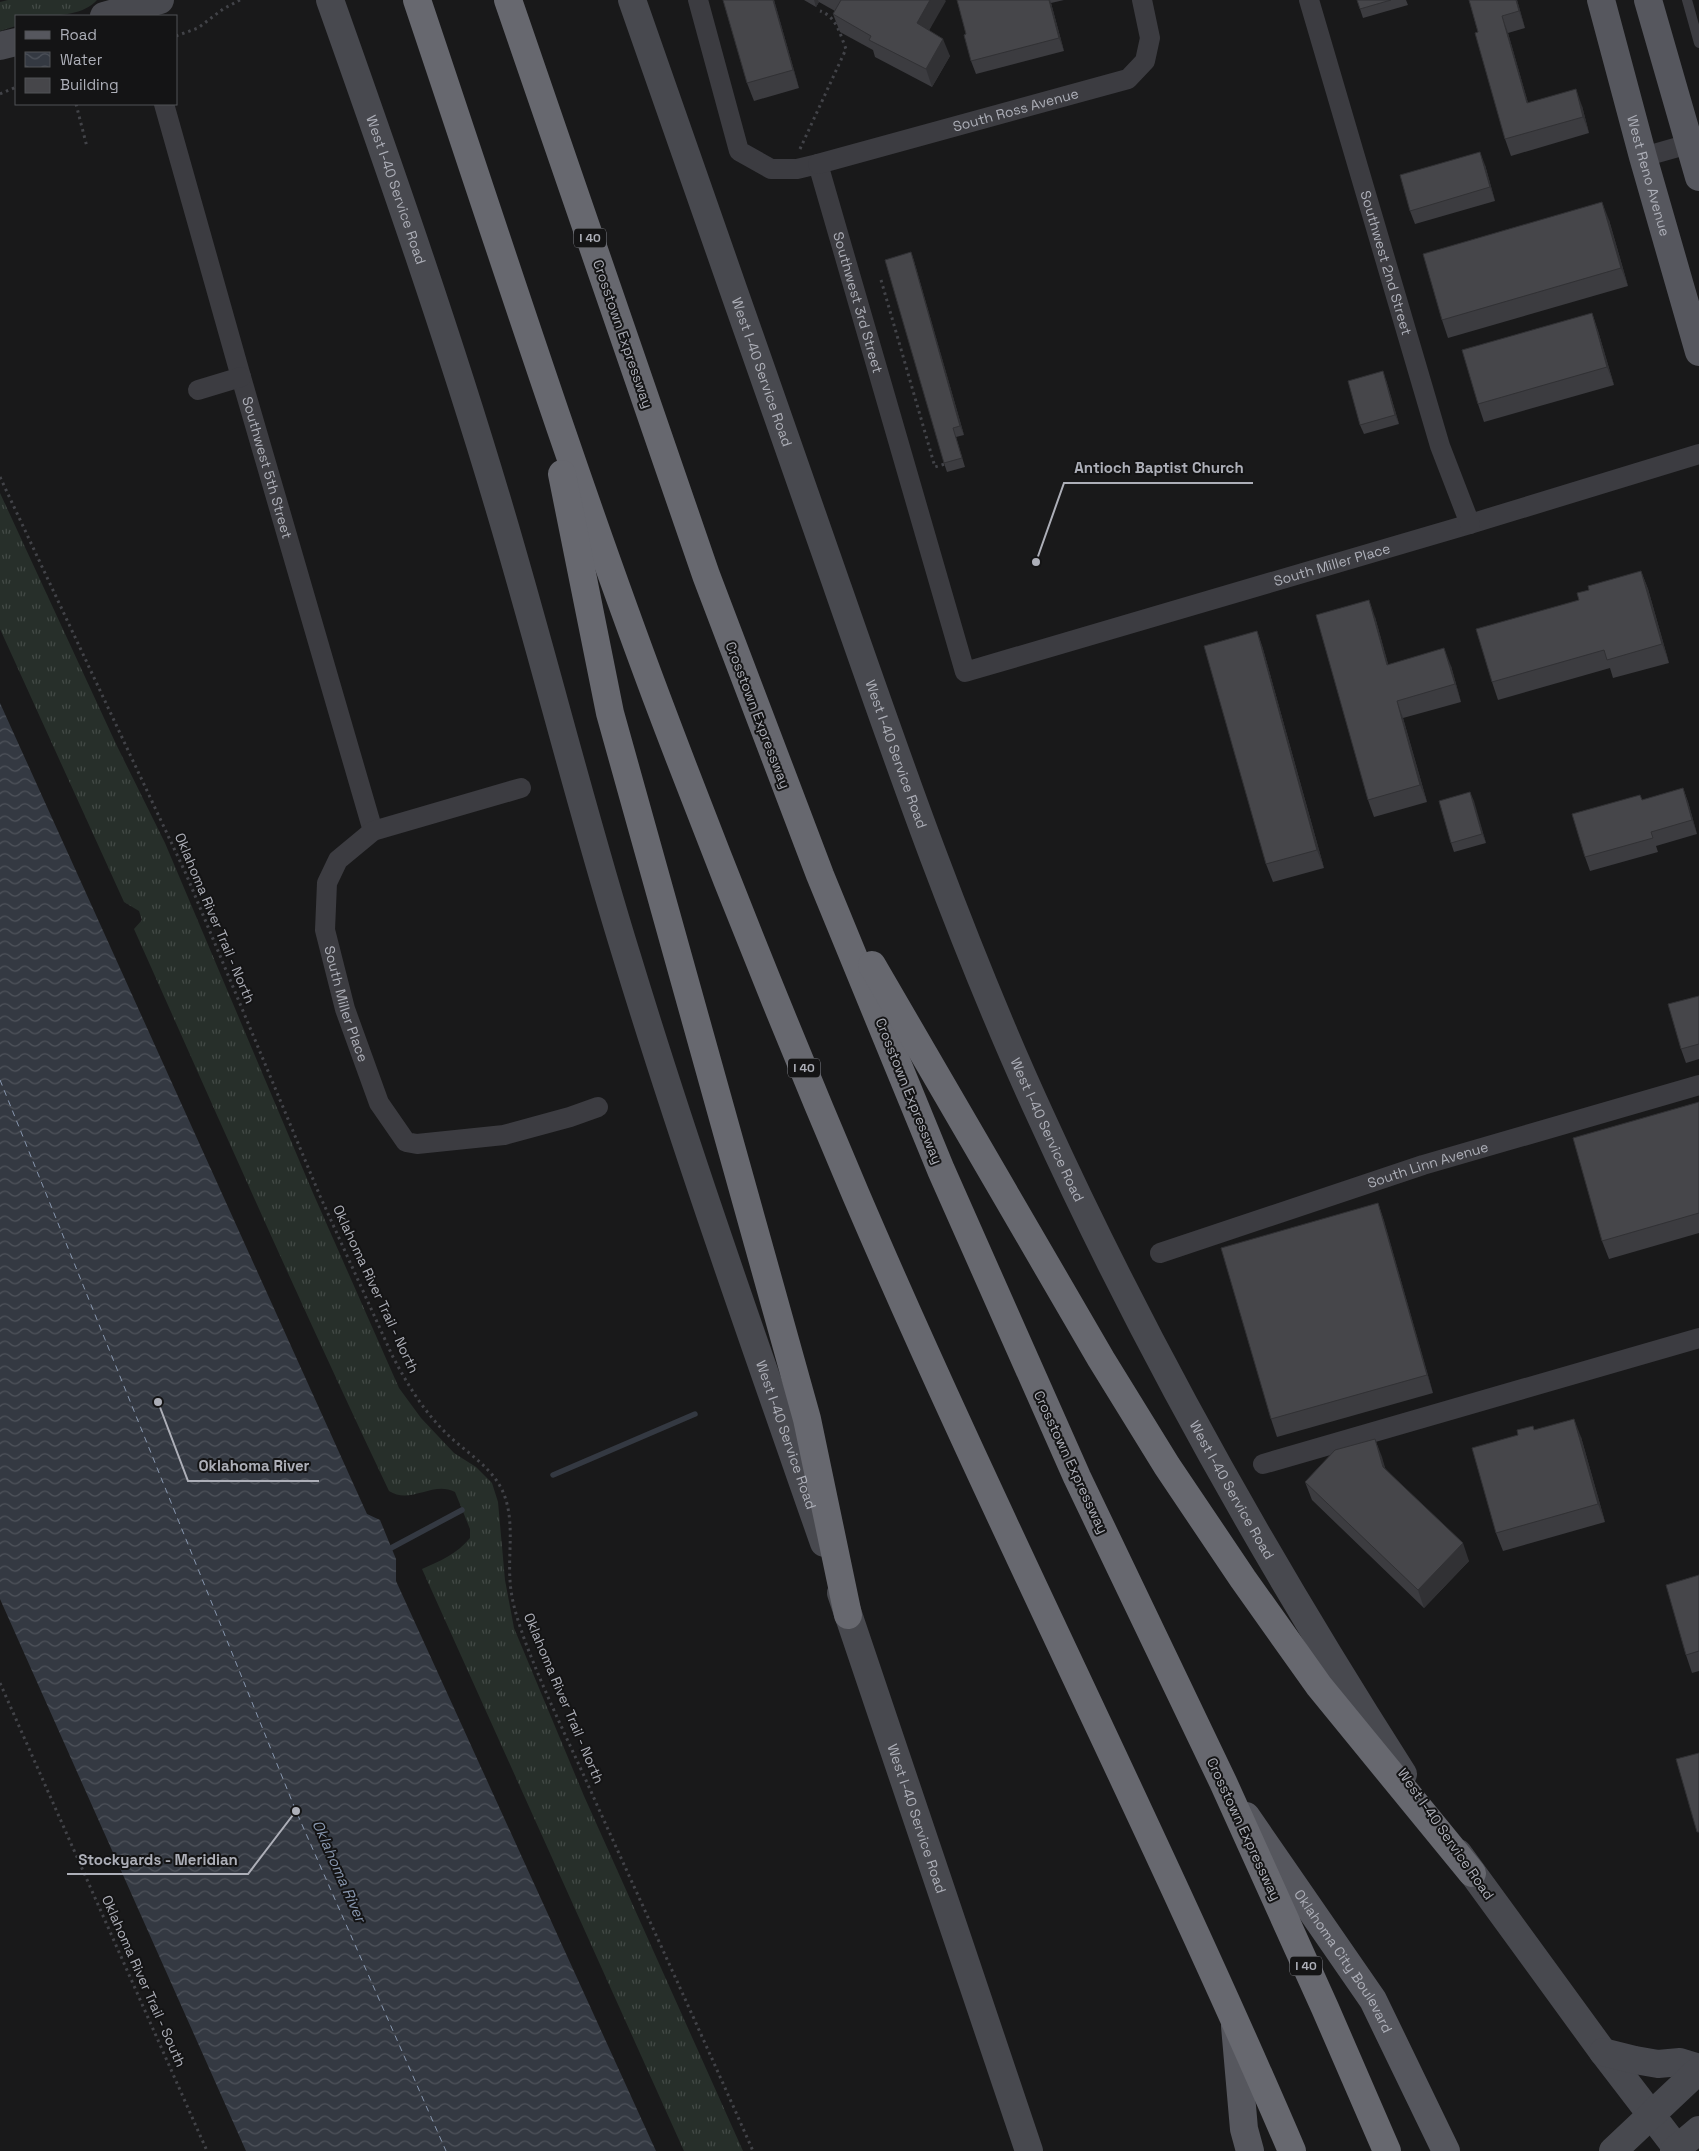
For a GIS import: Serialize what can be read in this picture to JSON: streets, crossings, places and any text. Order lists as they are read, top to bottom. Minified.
{"streets":{"highway":["I 40","Crosstown Expressway"],"main road":["West Reno Avenue","West I-40 Service Road","Oklahoma City Boulevard"],"street":["South Ross Avenue","Southwest 2nd Street","Southwest 3rd Street","Southwest 5th Street","South Miller Place","South Linn Avenue"],"path":["Oklahoma River Trail - North","Oklahoma River Trail - South"]},"crossings":[["South Ross Avenue","Southwest 3rd Street"],["Southwest 2nd Street","South Miller Place"],["Southwest 3rd Street","South Miller Place"],["Crosstown Expressway","Oklahoma City Boulevard"],["Southwest 5th Street","South Miller Place"]],"water":["Oklahoma River"],"places":["Antioch Baptist Church","Oklahoma River","Stockyards - Meridian"],"legend":["Road","Water","Building"]}
